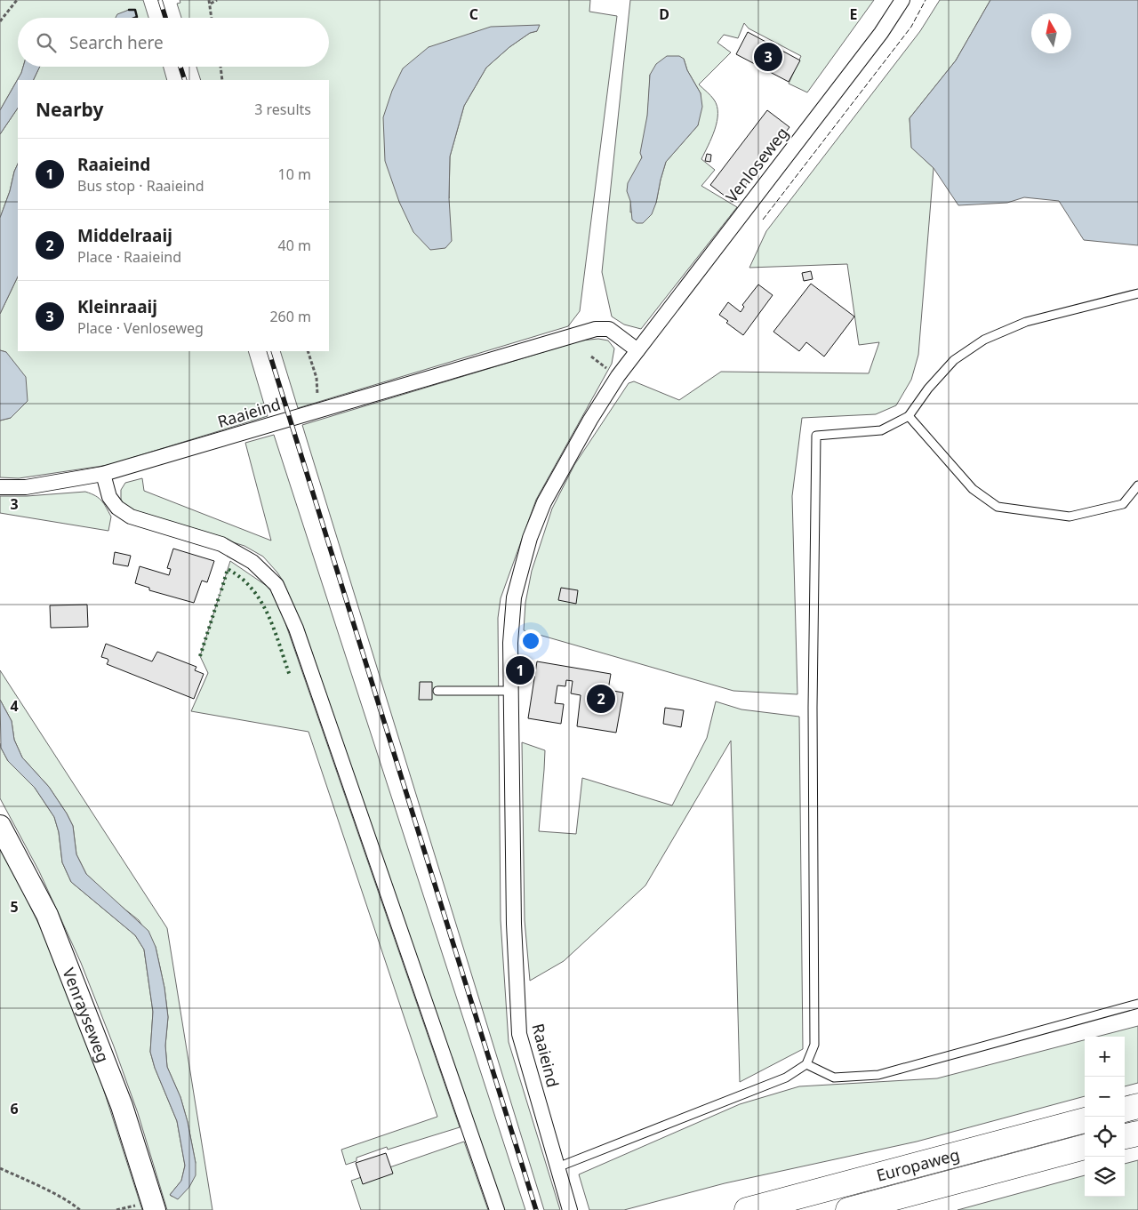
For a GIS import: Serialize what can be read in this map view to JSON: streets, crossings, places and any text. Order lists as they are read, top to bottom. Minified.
{"streets":{"highway":["Europaweg"],"main road":["Venrayseweg"],"street":["Venloseweg","Raaieind"]},"crossings":[["Venloseweg","Raaieind"]],"north":"top","page":{"search":"Search here","pins":["3","1","2"],"heading":["Nearby","3 results"],"list":[{"mark":"1","name":"Raaieind","note":"Bus stop · Raaieind","value":"10 m"},{"mark":"2","name":"Middelraaij","note":"Place · Raaieind","value":"40 m"},{"mark":"3","name":"Kleinraaij","note":"Place · Venloseweg","value":"260 m"}],"map_buttons":["+","−"]},"grid":{"columns":["C","D","E"],"rows":["3","4","5","6"]}}
